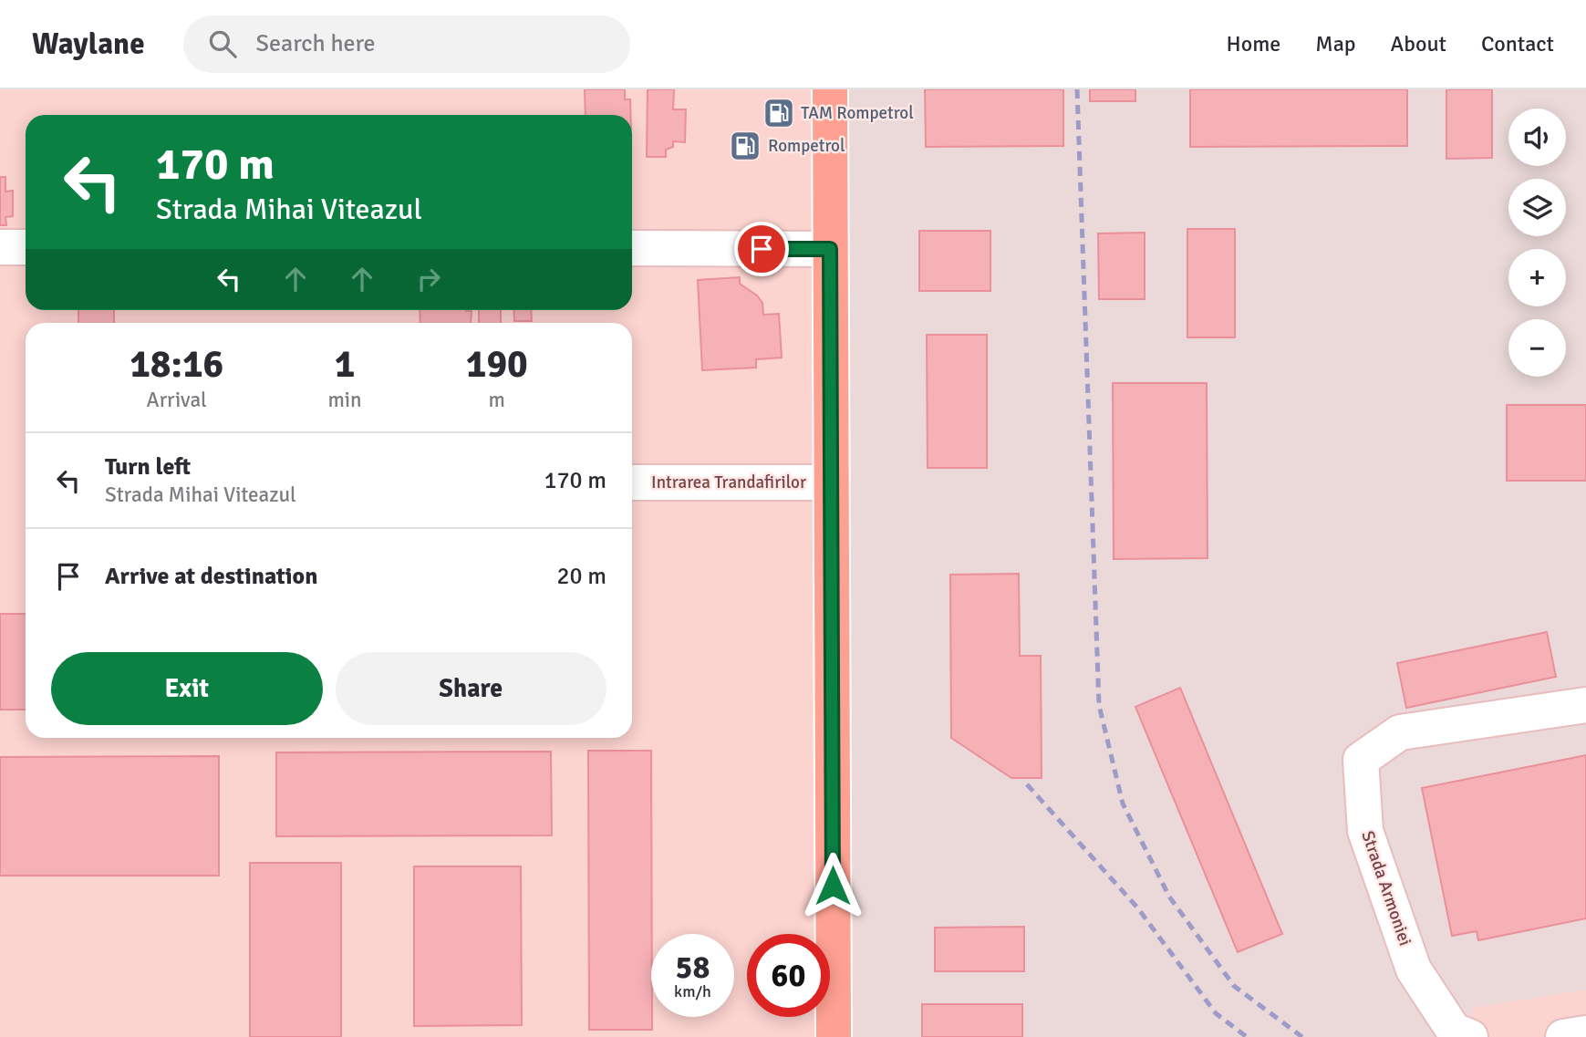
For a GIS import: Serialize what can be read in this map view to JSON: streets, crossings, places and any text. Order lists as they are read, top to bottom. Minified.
{"streets":{"street":["Intrarea Trandafirilor","Strada Armoniei"]},"places":{"fuel station":["TAM Rompetrol","Rompetrol"]},"page":{"header":"Waylane","search":"Search here","nav":["Home","Map","About","Contact"],"map_buttons":["+","−"],"turn":["170 m","Strada Mihai Viteazul"],"eta":["18:16","Arrival","1","min","190","m"],"list":[{"name":"Turn left","note":"Strada Mihai Viteazul","value":"170 m"},{"name":"Arrive at destination","value":"20 m"}],"buttons":["Exit","Share"],"speed":"58 km/h","limit":"60"}}
